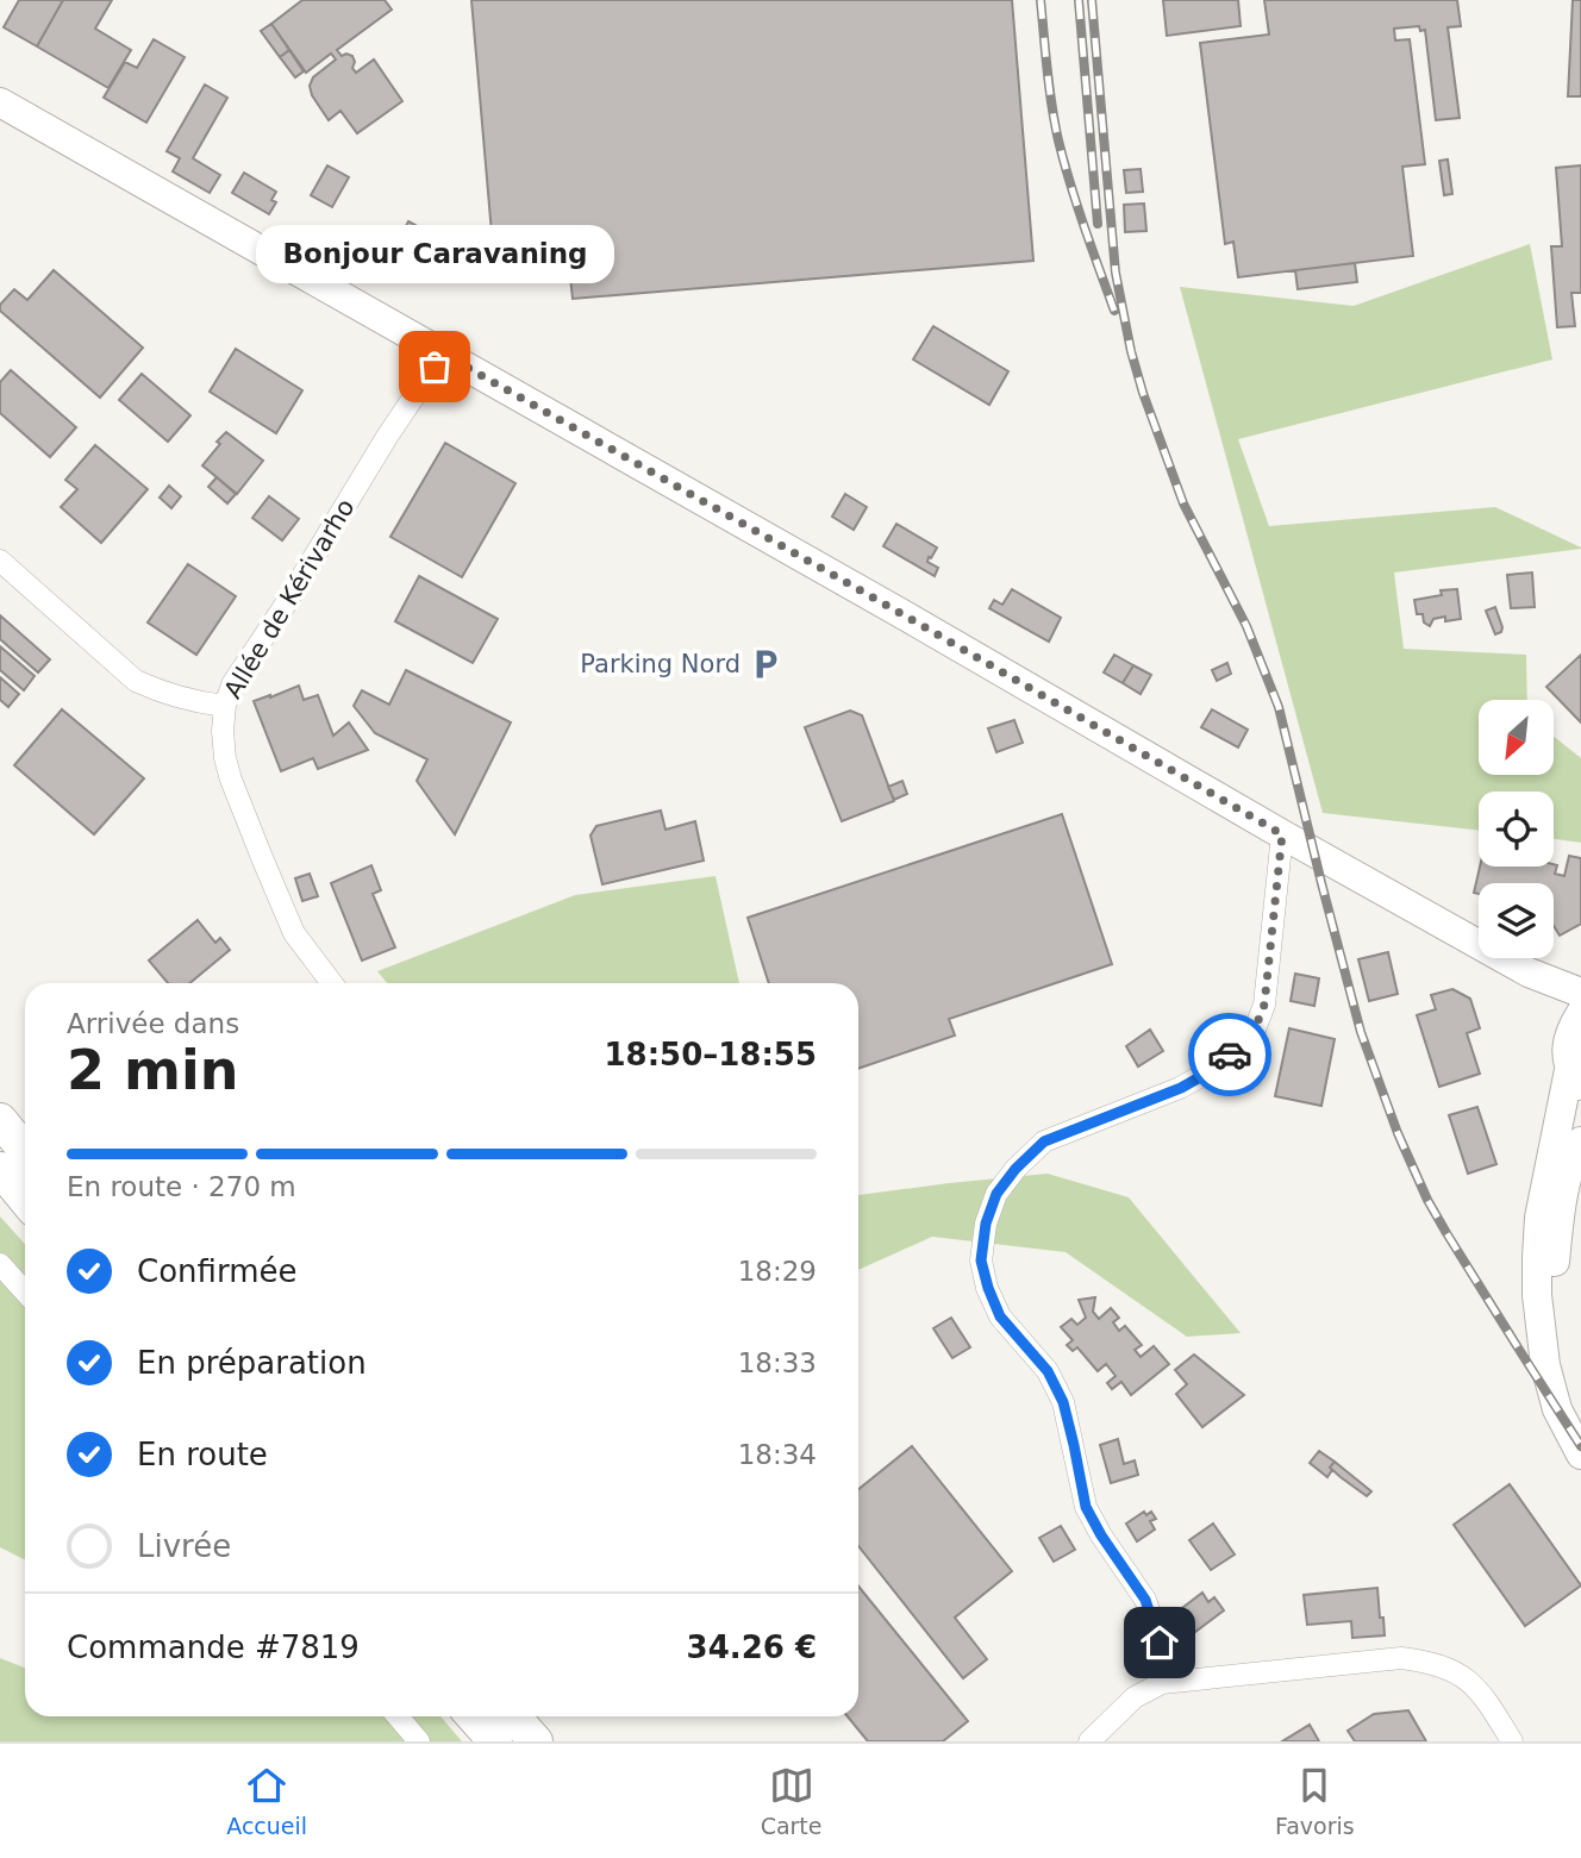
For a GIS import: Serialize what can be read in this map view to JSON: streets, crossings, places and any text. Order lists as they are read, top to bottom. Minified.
{"streets":{"street":["Allée de Kérivarho"]},"places":{"other":["Bonjour Caravaning"],"parking":["Parking Nord"]},"north":"bottom left","page":{"bubble":"Bonjour Caravaning","heading":["2 min","Arrivée dans","18:50–18:55"],"panel":["Commande #7819","34.26 €"],"bar":"En route · 270 m","list":[["Confirmée","18:29"],["En préparation","18:33"],["En route","18:34"],"Livrée"],"tabs":["Accueil","Carte","Favoris"]}}
